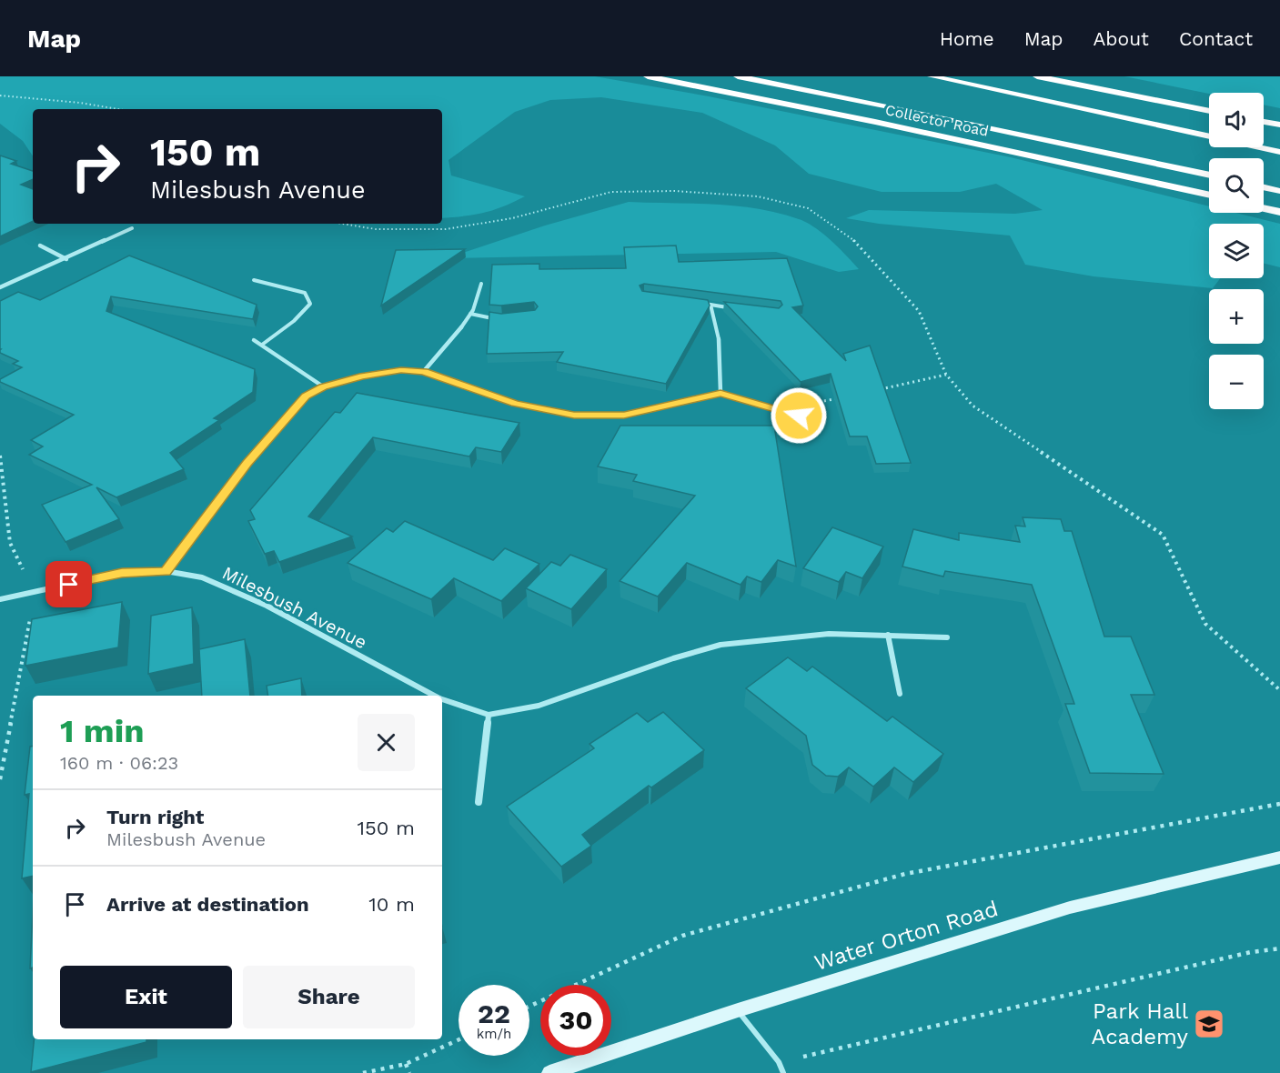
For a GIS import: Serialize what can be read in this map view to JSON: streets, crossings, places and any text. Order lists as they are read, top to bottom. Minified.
{"streets":{"highway":["Collector Road"],"main road":["Water Orton Road"],"street":["Milesbush Avenue"]},"places":{"school or university":["Park Hall Academy"]},"page":{"header":"Map","nav":["Home","Map","About","Contact"],"map_buttons":["+","−"],"turn":["150 m","Milesbush Avenue"],"heading":["1 min","160 m · 06:23"],"list":[{"name":"Turn right","note":"Milesbush Avenue","value":"150 m"},{"name":"Arrive at destination","value":"10 m"}],"buttons":["Exit","Share"],"speed":"22 km/h","limit":"30"}}
